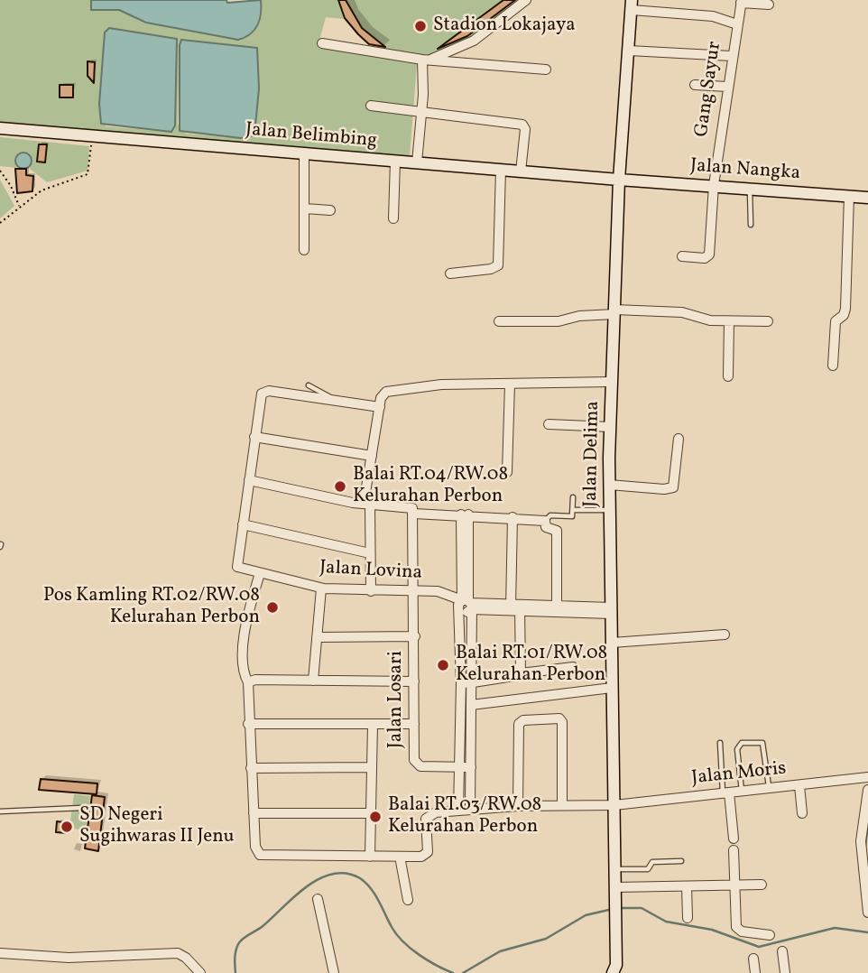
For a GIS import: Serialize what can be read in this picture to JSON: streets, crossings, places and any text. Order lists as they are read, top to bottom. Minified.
{"streets":{"street":["Gang Sayur","Jalan Belimbing","Jalan Nangka","Jalan Delima","Jalan Lovina","Jalan Losari","Jalan Moris"]},"crossings":[["Gang Sayur","Jalan Nangka"],["Jalan Belimbing","Jalan Nangka"],["Jalan Belimbing","Jalan Delima"],["Jalan Nangka","Jalan Delima"],["Jalan Delima","Jalan Lovina"],["Jalan Delima","Jalan Moris"],["Jalan Lovina","Jalan Losari"]],"places":["Stadion Lokajaya","Balai RT.04/RW.08 Kelurahan Perbon","Pos Kamling RT.02/RW.08 Kelurahan Perbon","Balai RT.01/RW.08 Kelurahan Perbon","Balai RT.03/RW.08 Kelurahan Perbon","SD Negeri Sugihwaras II Jenu"]}
